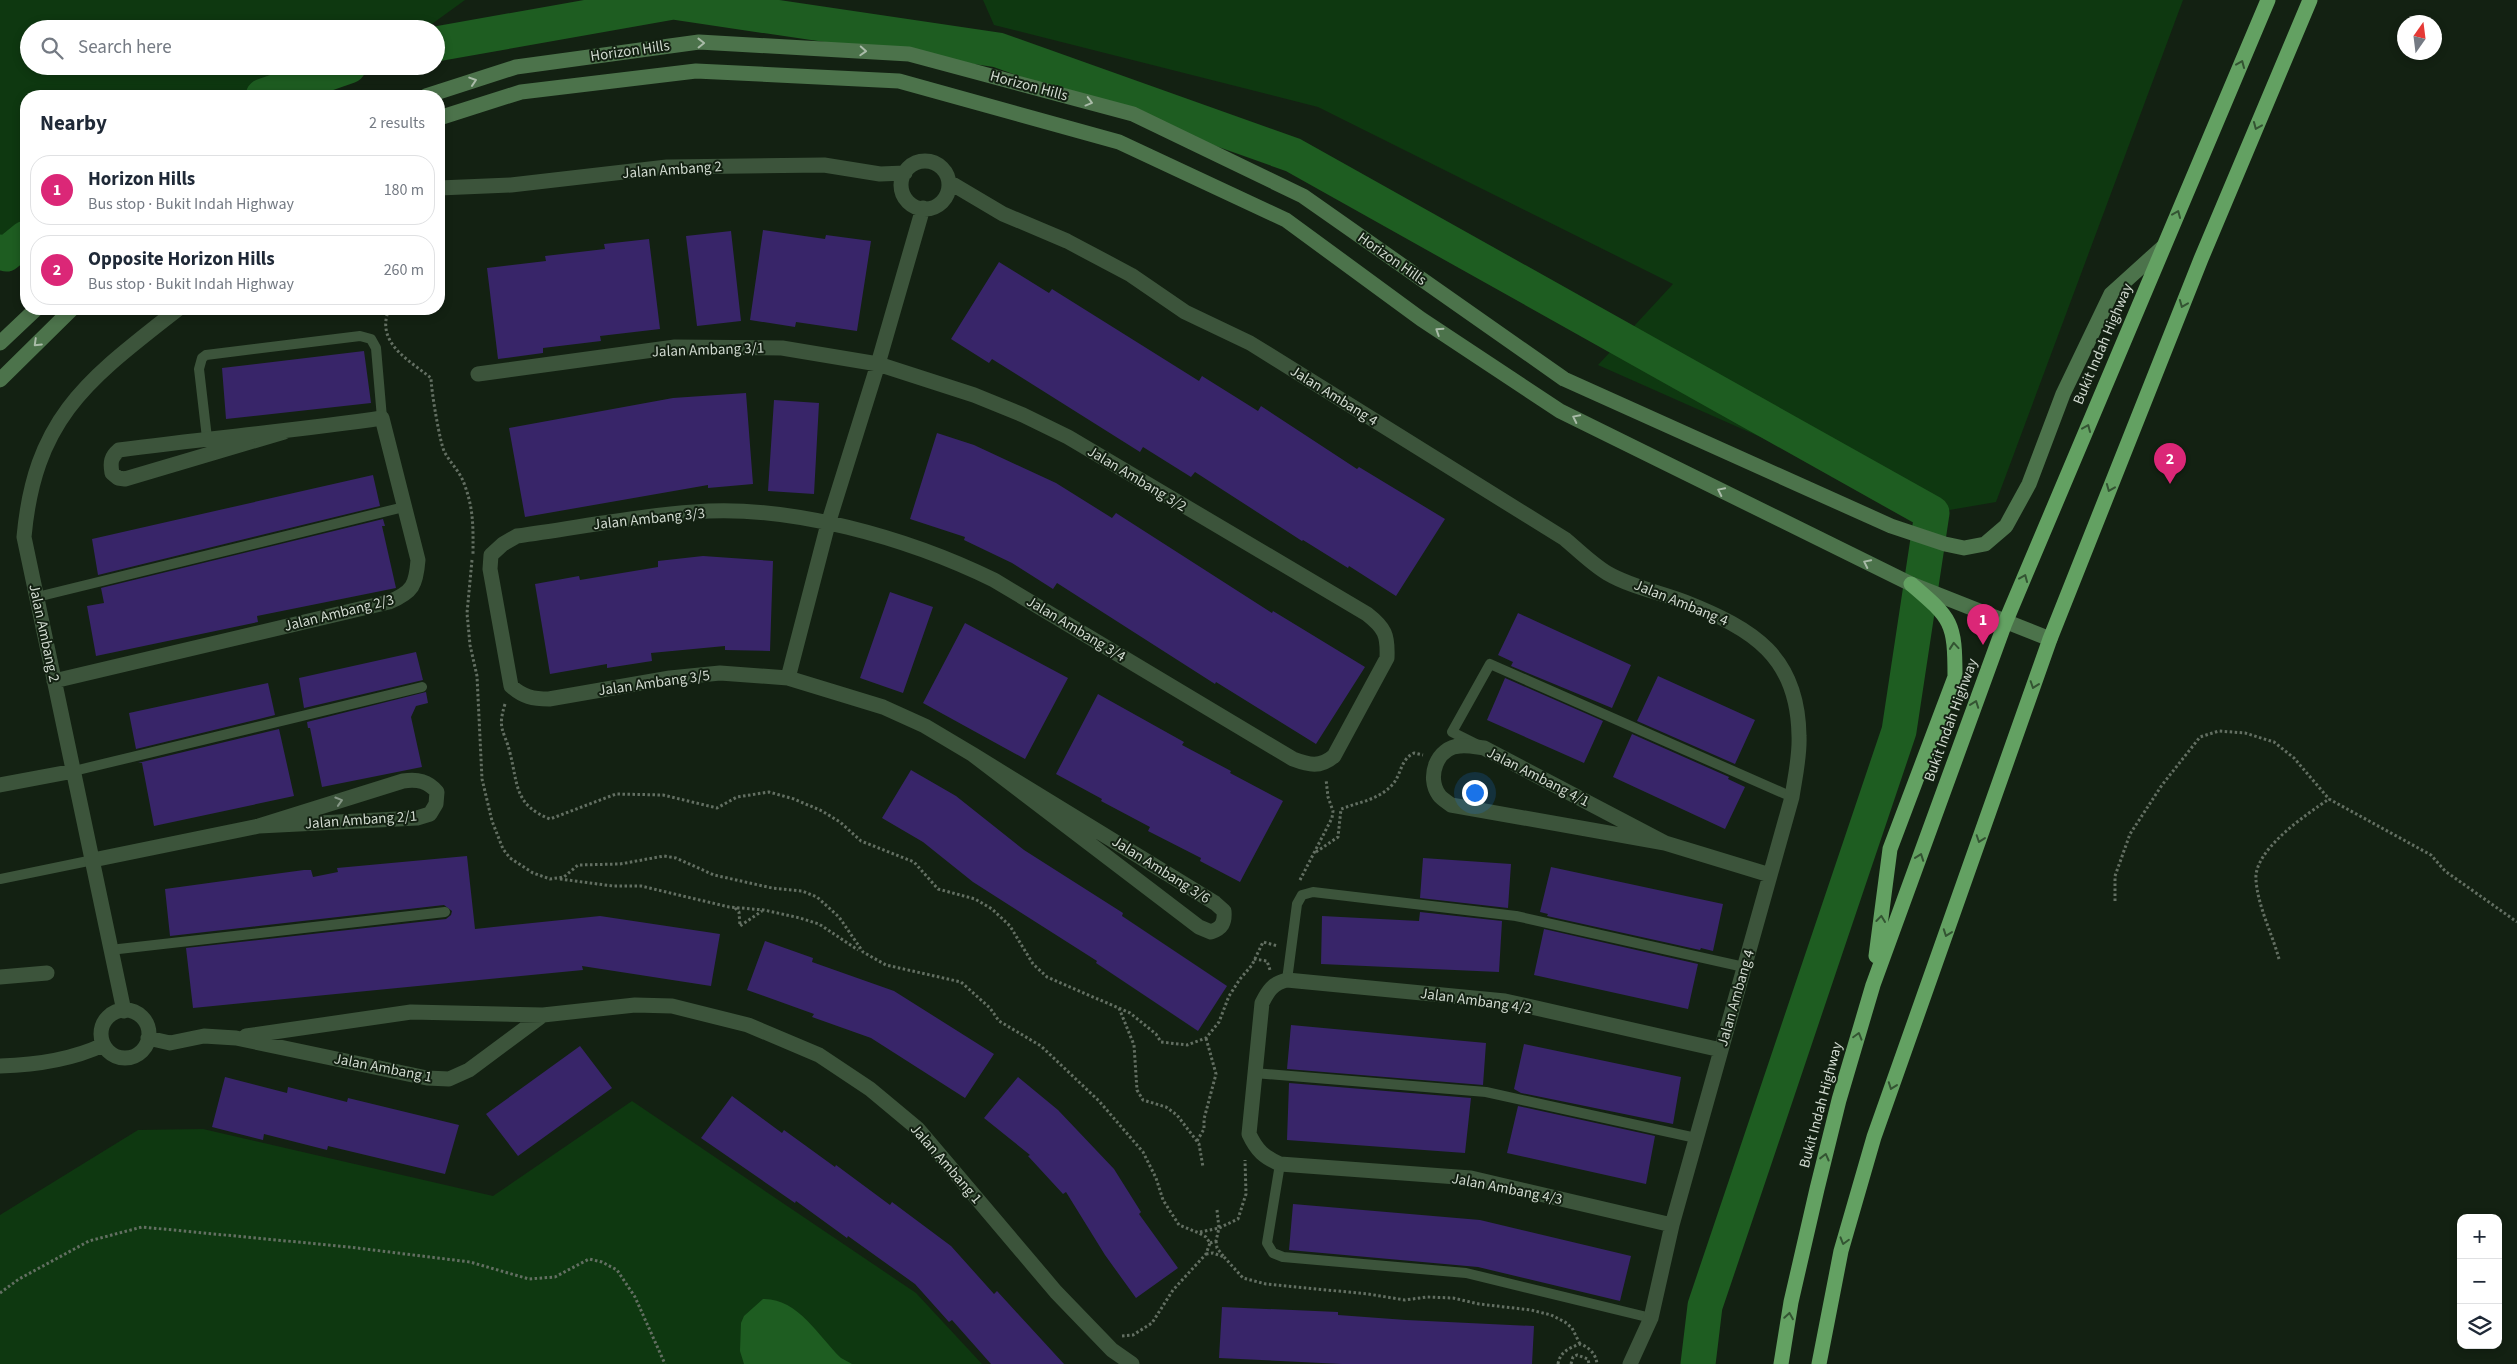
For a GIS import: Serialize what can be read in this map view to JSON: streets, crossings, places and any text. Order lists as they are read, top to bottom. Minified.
{"streets":{"highway":["Bukit Indah Highway"],"street":["Horizon Hills","Jalan Ambang 2","Jalan Ambang 3/1","Jalan Ambang 4","Jalan Ambang 3/2","Jalan Ambang 3/3","Jalan Ambang 2/3","Jalan Ambang 3/4","Jalan Ambang 3/5","Jalan Ambang 4/1","Jalan Ambang 2/1","Jalan Ambang 3/6","Jalan Ambang 4/2","Jalan Ambang 1","Jalan Ambang 4/3"]},"crossings":[["Horizon Hills","Bukit Indah Highway"],["Jalan Ambang 2","Jalan Ambang 4"],["Jalan Ambang 2","Jalan Ambang 2/3"],["Jalan Ambang 2","Jalan Ambang 2/1"],["Jalan Ambang 2","Jalan Ambang 1"],["Jalan Ambang 3/1","Jalan Ambang 3/2"],["Jalan Ambang 4","Jalan Ambang 4/1"],["Jalan Ambang 4","Jalan Ambang 4/2"],["Jalan Ambang 4","Jalan Ambang 4/3"],["Jalan Ambang 3/2","Jalan Ambang 3/4"],["Jalan Ambang 3/3","Jalan Ambang 3/4"],["Jalan Ambang 3/3","Jalan Ambang 3/5"],["Jalan Ambang 3/5","Jalan Ambang 3/6"]],"north":"top","page":{"search":"Search here","heading":["Nearby","2 results"],"list":[{"mark":"1","name":"Horizon Hills","note":"Bus stop · Bukit Indah Highway","value":"180 m"},{"mark":"2","name":"Opposite Horizon Hills","note":"Bus stop · Bukit Indah Highway","value":"260 m"}],"pins":["2","1"],"map_buttons":["+","−"]}}
